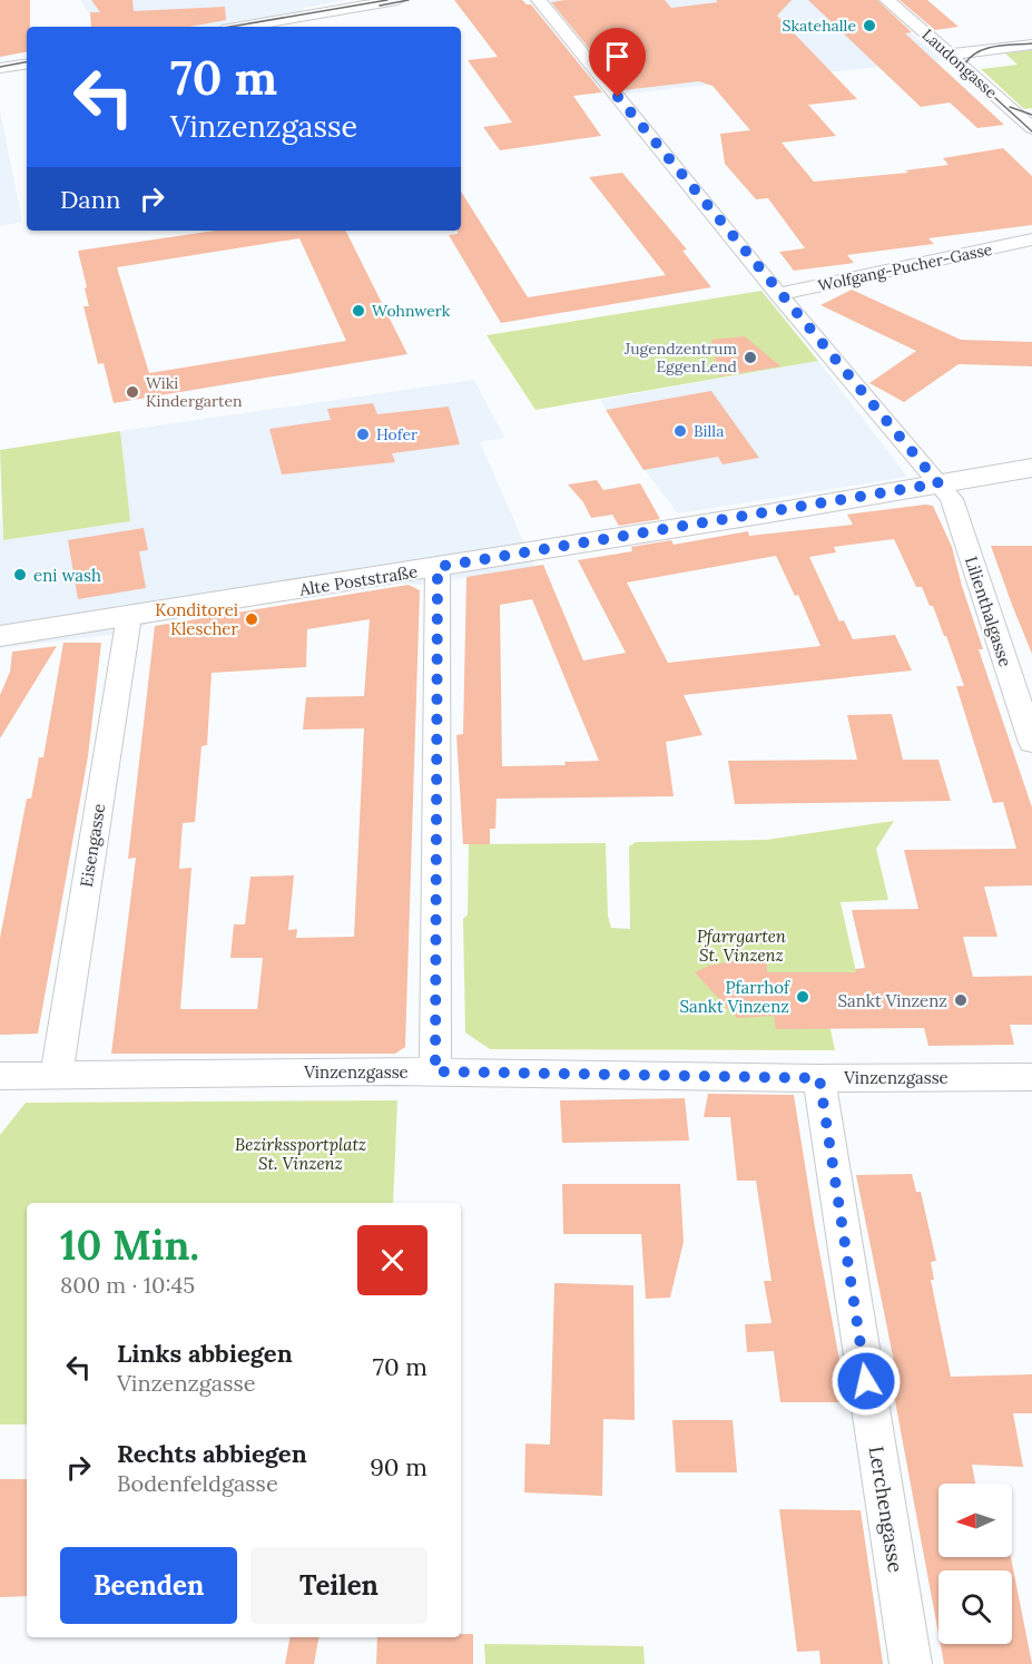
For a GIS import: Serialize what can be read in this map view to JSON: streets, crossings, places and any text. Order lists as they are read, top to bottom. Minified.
{"streets":{"main road":["Alte Poststraße"],"street":["Laudongasse","Wolfgang-Pucher-Gasse","Lilienthalgasse","Eisengasse","Vinzenzgasse","Lerchengasse"]},"crossings":[["Wolfgang-Pucher-Gasse","Lilienthalgasse"],["Alte Poststraße","Lilienthalgasse"],["Alte Poststraße","Eisengasse"],["Eisengasse","Vinzenzgasse"],["Vinzenzgasse","Lerchengasse"]],"parks":["Pfarrgarten St. Vinzenz","Bezirkssportplatz St. Vinzenz"],"places":["Skatehalle","Wohnwerk","Jugendzentrum EggenLend","Wiki Kindergarten","Billa","Hofer","eni wash","Konditorei Klescher","Pfarrhof Sankt Vinzenz","Sankt Vinzenz"],"north":"left","page":{"turn":["70 m","Vinzenzgasse"],"then":"Dann","heading":["10 Min.","800 m · 10:45"],"list":[{"name":"Links abbiegen","note":"Vinzenzgasse","value":"70 m"},{"name":"Rechts abbiegen","note":"Bodenfeldgasse","value":"90 m"}],"buttons":["Beenden","Teilen"]}}
